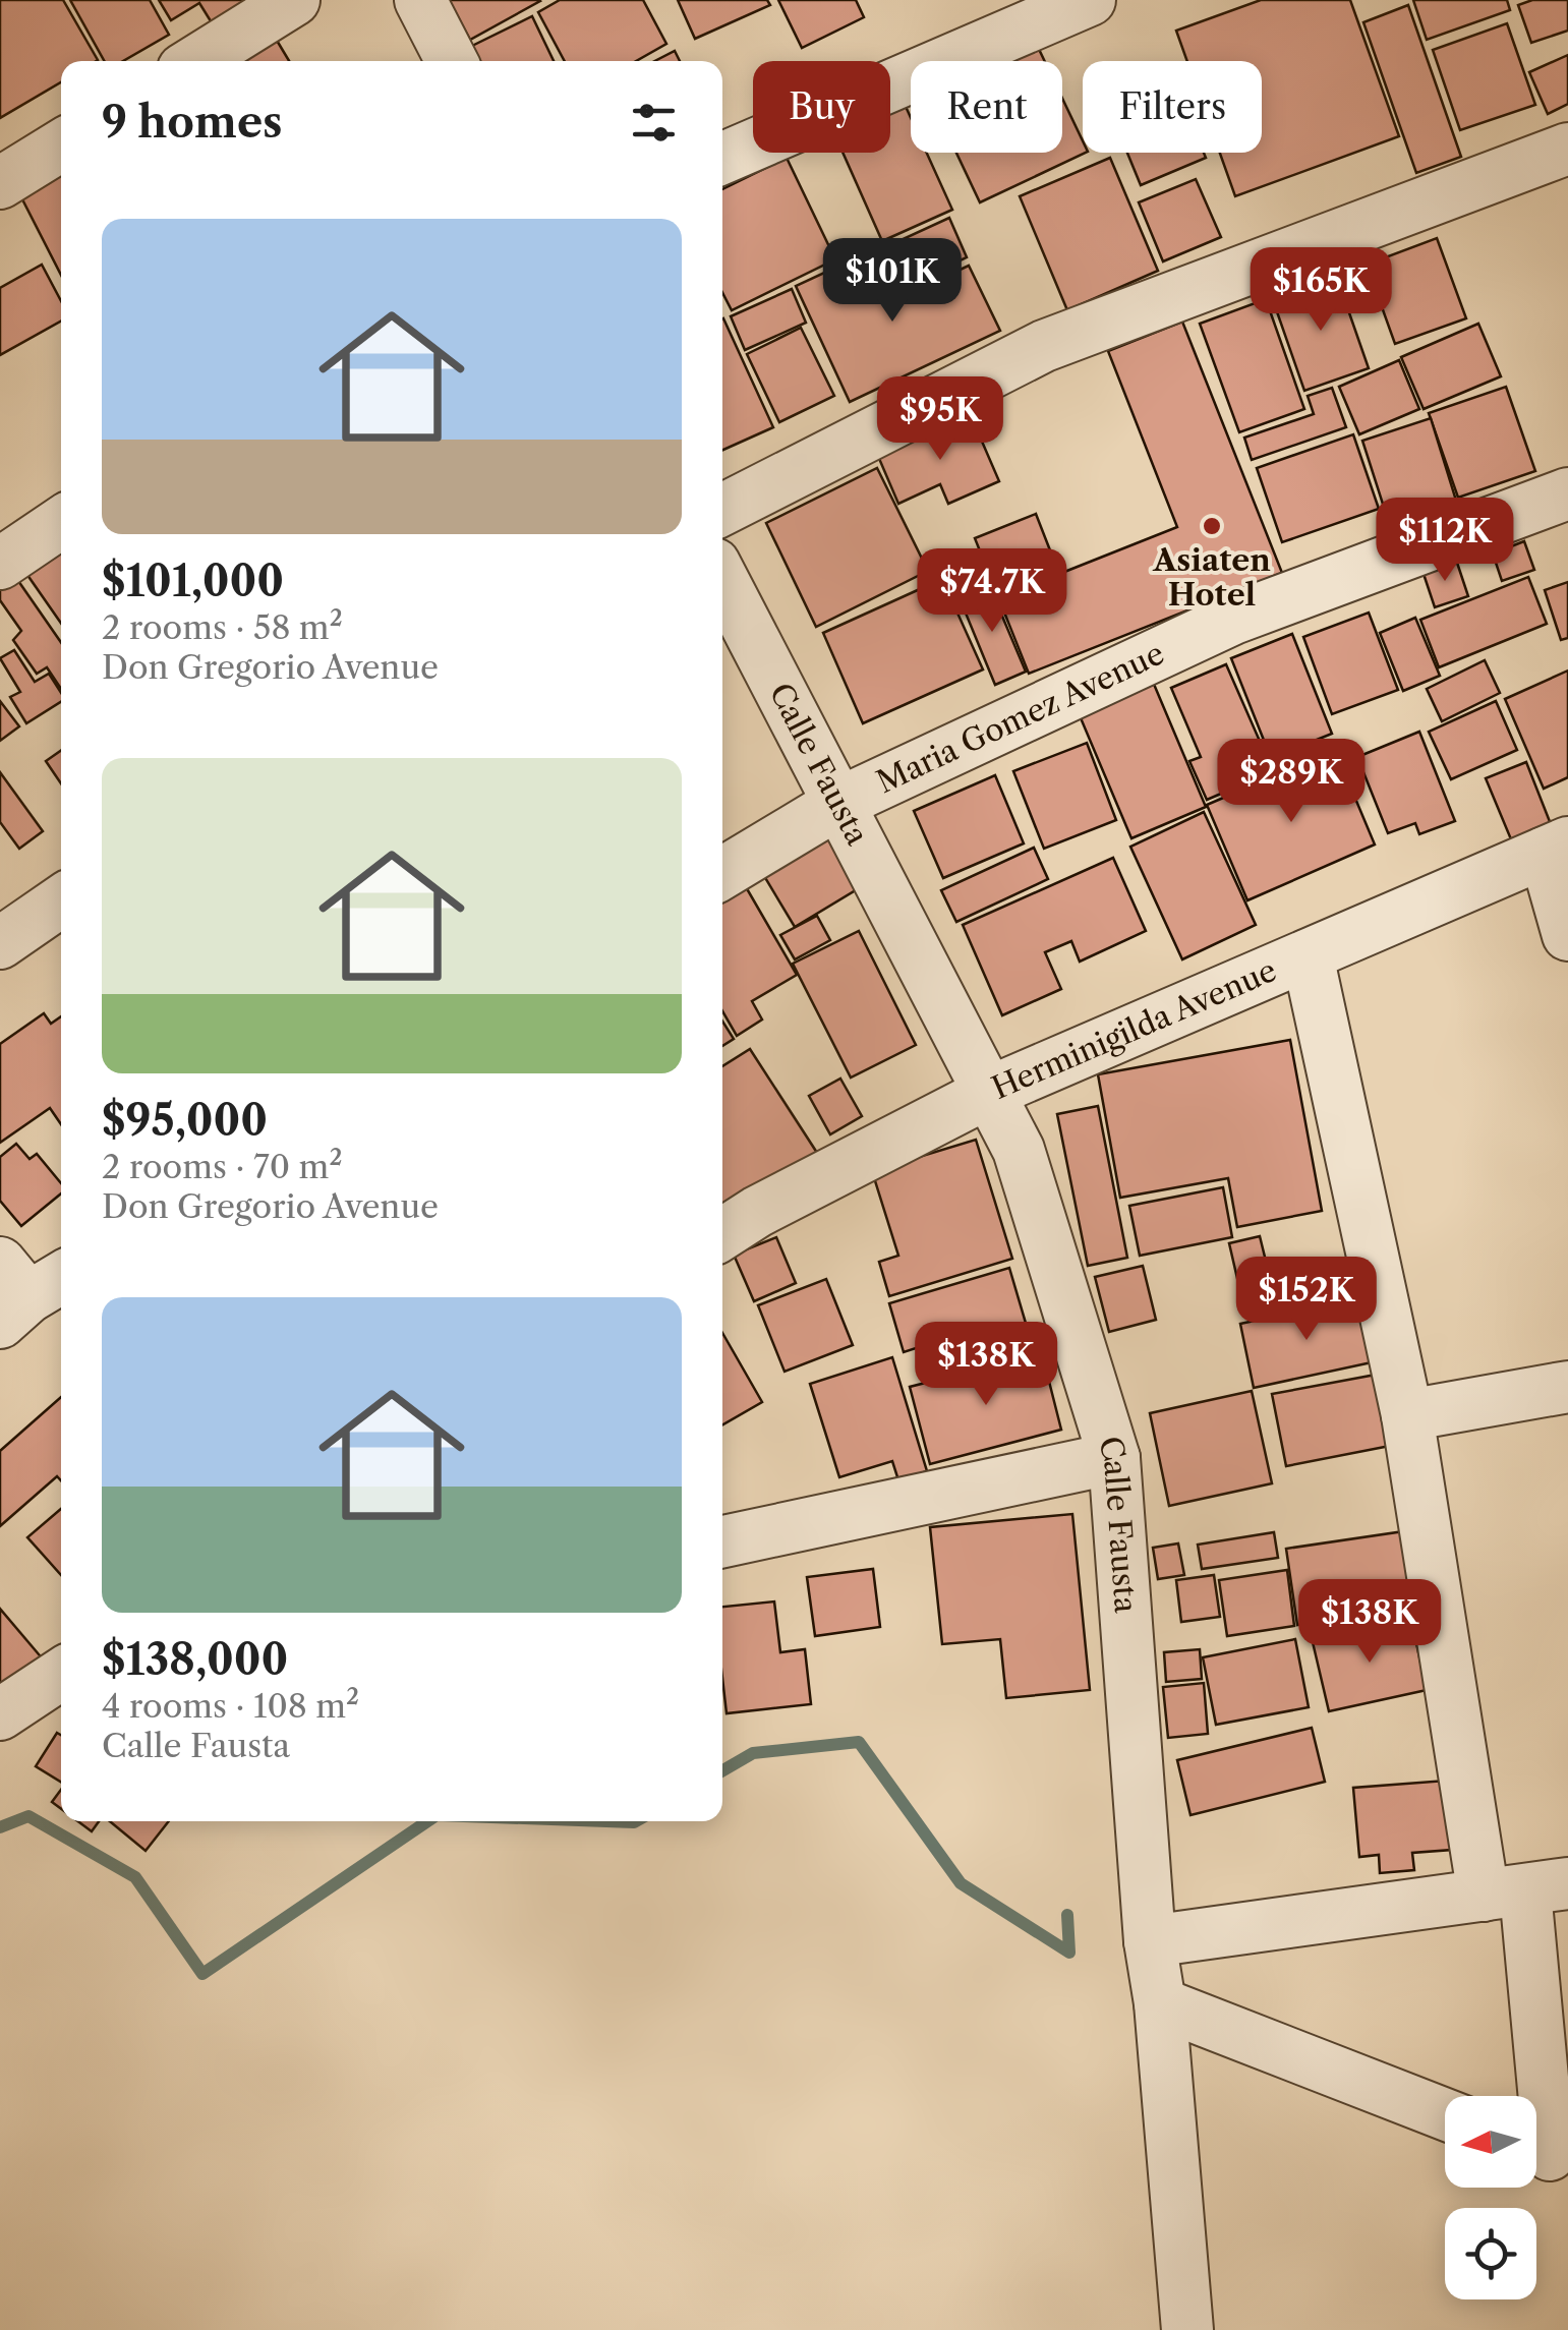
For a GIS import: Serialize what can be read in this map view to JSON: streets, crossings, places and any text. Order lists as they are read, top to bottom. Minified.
{"streets":{"street":["Maria Gomez Avenue","Calle Fausta","Herminigilda Avenue"]},"crossings":[["Maria Gomez Avenue","Calle Fausta"],["Calle Fausta","Herminigilda Avenue"]],"places":["Asiaten Hotel"],"north":"left","page":{"chip":["Buy","Rent","Filters"],"heading":"9 homes","list":[{"name":"$101,000","note":"2 rooms · 58 m² · Don Gregorio Avenue"},{"name":"$95,000","note":"2 rooms · 70 m² · Don Gregorio Avenue"},{"name":"$138,000","note":"4 rooms · 108 m² · Calle Fausta"}],"price":["$101K","$165K","$95K","$112K","$74.7K","$289K","$152K","$138K","$138K"]}}
